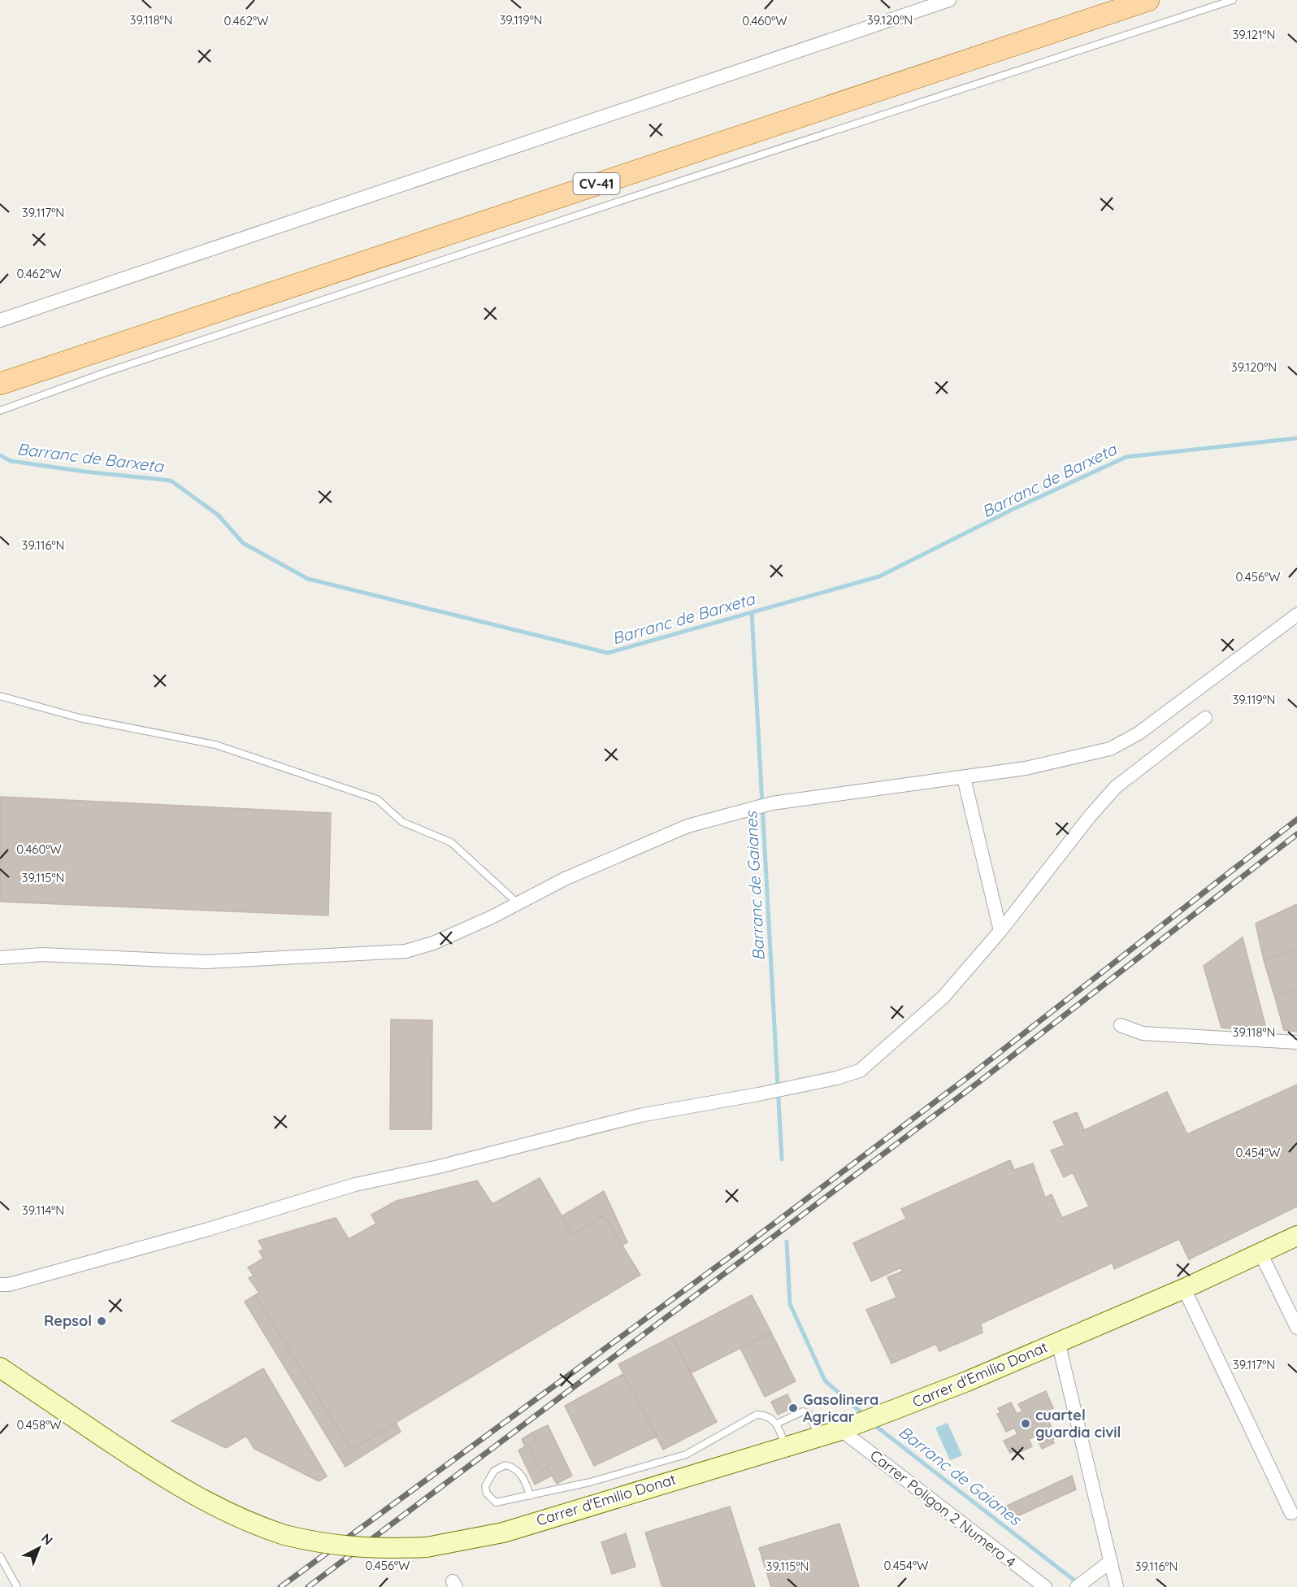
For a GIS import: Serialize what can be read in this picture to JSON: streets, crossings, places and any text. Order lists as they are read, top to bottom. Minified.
{"streets":{"main road":["CV-41"],"street":["Carrer d'Emilio Donat","Carrer Poligon 2 Numero 4"]},"crossings":[["Carrer d'Emilio Donat","Carrer Poligon 2 Numero 4"]],"water":["Barranc de Barxeta","Barranc de Gaianes"],"places":["Repsol","Gasolinera Agricar","cuartel guardia civil"],"north":"top right","coordinates":["39.118°N","39.119°N","39.120°N","0.462°W","0.460°W","39.121°N","39.117°N","39.116°N","0.456°W","39.115°N","0.454°W","39.114°N","0.458°W"]}
